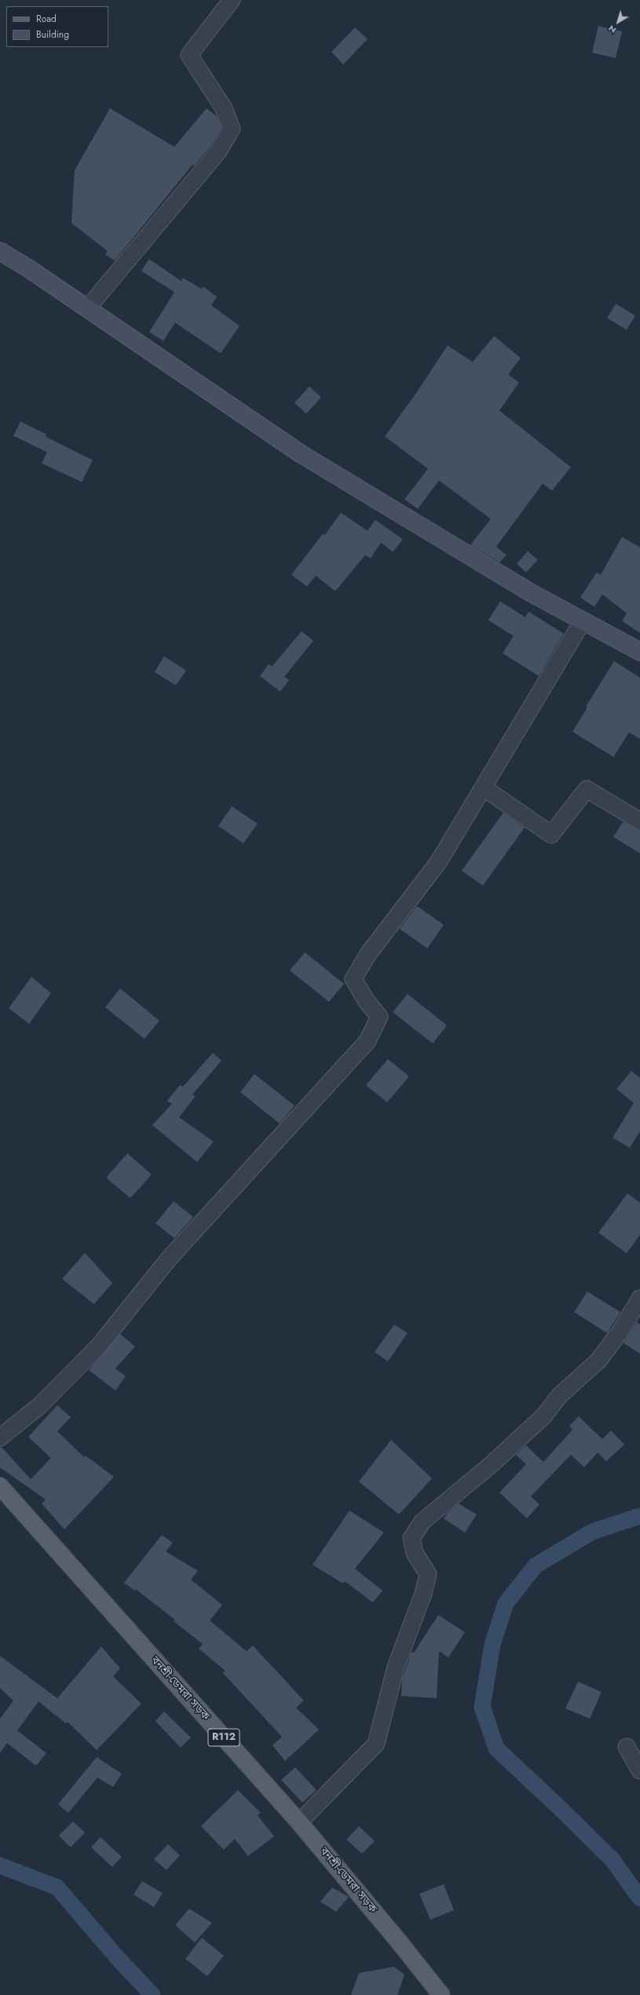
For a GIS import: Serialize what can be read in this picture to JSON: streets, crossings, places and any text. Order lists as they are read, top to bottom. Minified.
{"streets":{"main road":["বনশ্রী-ডেমরা সড়ক","R112"]},"legend":["Road","Building"],"north":"bottom left"}
